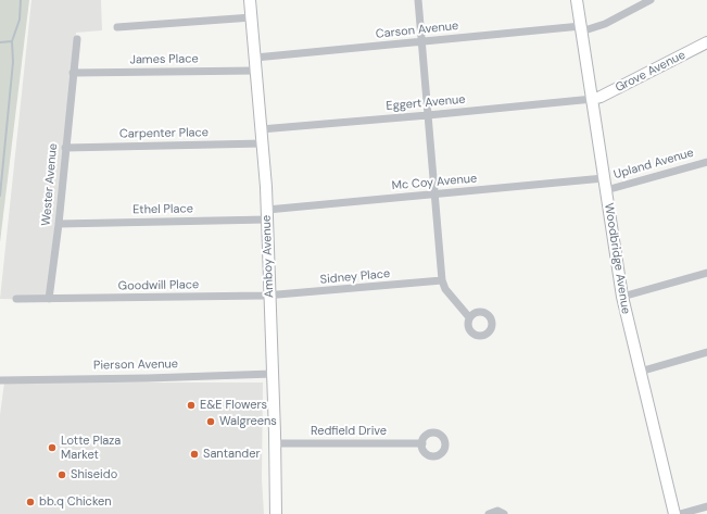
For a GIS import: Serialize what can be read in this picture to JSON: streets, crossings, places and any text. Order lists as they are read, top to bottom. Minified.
{"streets":{"street":["Carson Avenue","James Place","Grove Avenue","Eggert Avenue","Carpenter Place","Upland Avenue","Mc Coy Avenue","Wester Avenue","Ethel Place","Amboy Avenue","Woodbridge Avenue","Sidney Place","Goodwill Place","Pierson Avenue","Redfield Drive"]},"crossings":[["Carson Avenue","Amboy Avenue"],["Carson Avenue","Woodbridge Avenue"],["James Place","Wester Avenue"],["James Place","Amboy Avenue"],["Grove Avenue","Eggert Avenue"],["Grove Avenue","Woodbridge Avenue"],["Eggert Avenue","Amboy Avenue"],["Eggert Avenue","Woodbridge Avenue"],["Carpenter Place","Wester Avenue"],["Carpenter Place","Amboy Avenue"],["Upland Avenue","Woodbridge Avenue"],["Mc Coy Avenue","Ethel Place"],["Mc Coy Avenue","Amboy Avenue"],["Mc Coy Avenue","Woodbridge Avenue"],["Wester Avenue","Ethel Place"],["Wester Avenue","Goodwill Place"],["Ethel Place","Amboy Avenue"],["Amboy Avenue","Sidney Place"],["Amboy Avenue","Goodwill Place"],["Amboy Avenue","Pierson Avenue"],["Amboy Avenue","Redfield Drive"],["Sidney Place","Goodwill Place"]],"places":["E&E Flowers","Walgreens","Lotte Plaza Market","Santander","Shiseido","bb.q Chicken"]}
